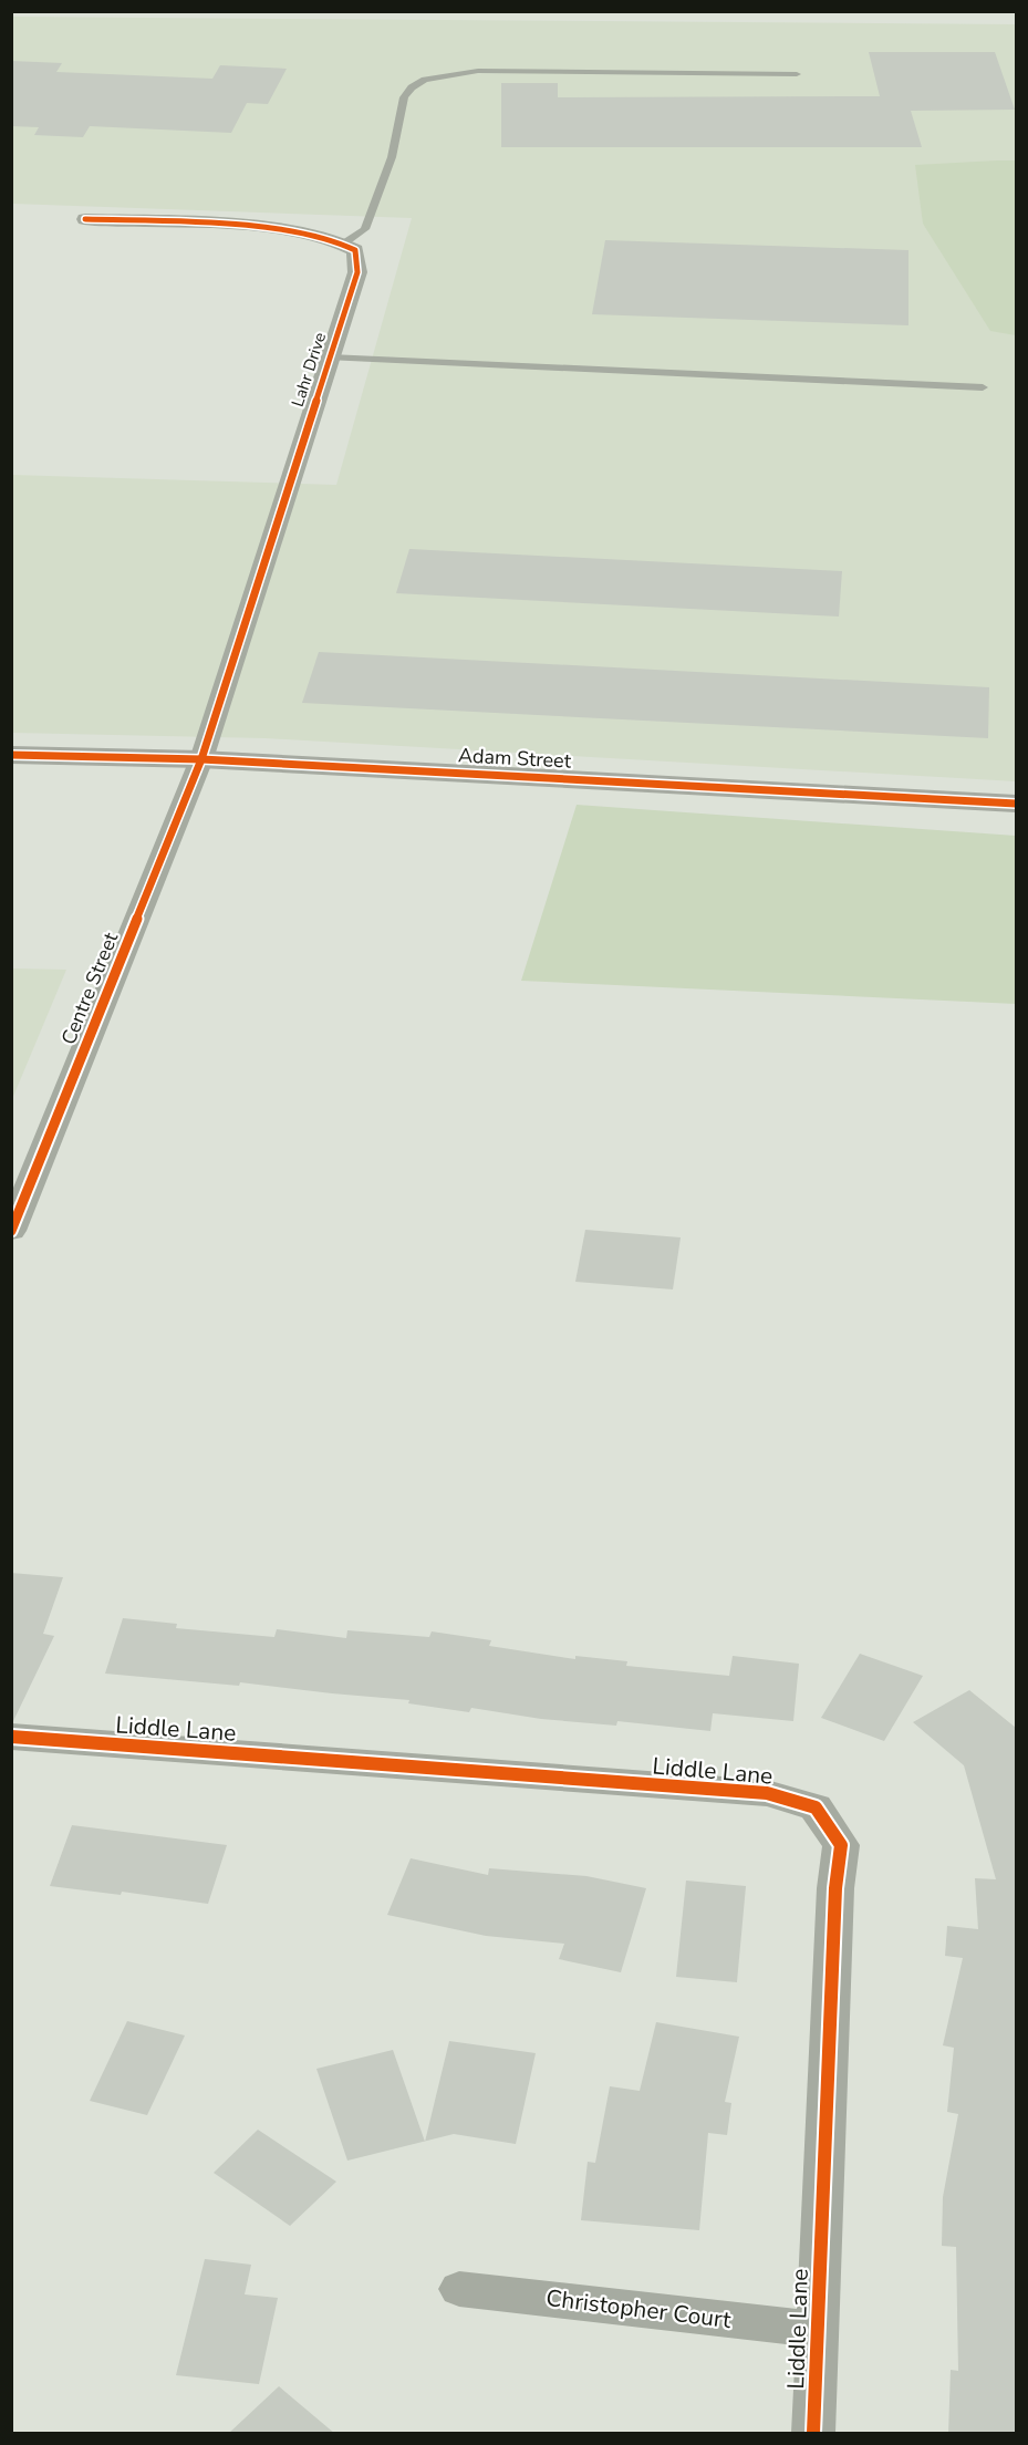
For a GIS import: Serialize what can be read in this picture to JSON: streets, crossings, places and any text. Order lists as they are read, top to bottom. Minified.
{"streets":{"street":["Lahr Drive","Adam Street","Centre Street","Liddle Lane","Christopher Court"]},"crossings":[["Lahr Drive","Adam Street"],["Lahr Drive","Centre Street"],["Adam Street","Centre Street"],["Liddle Lane","Christopher Court"]]}
